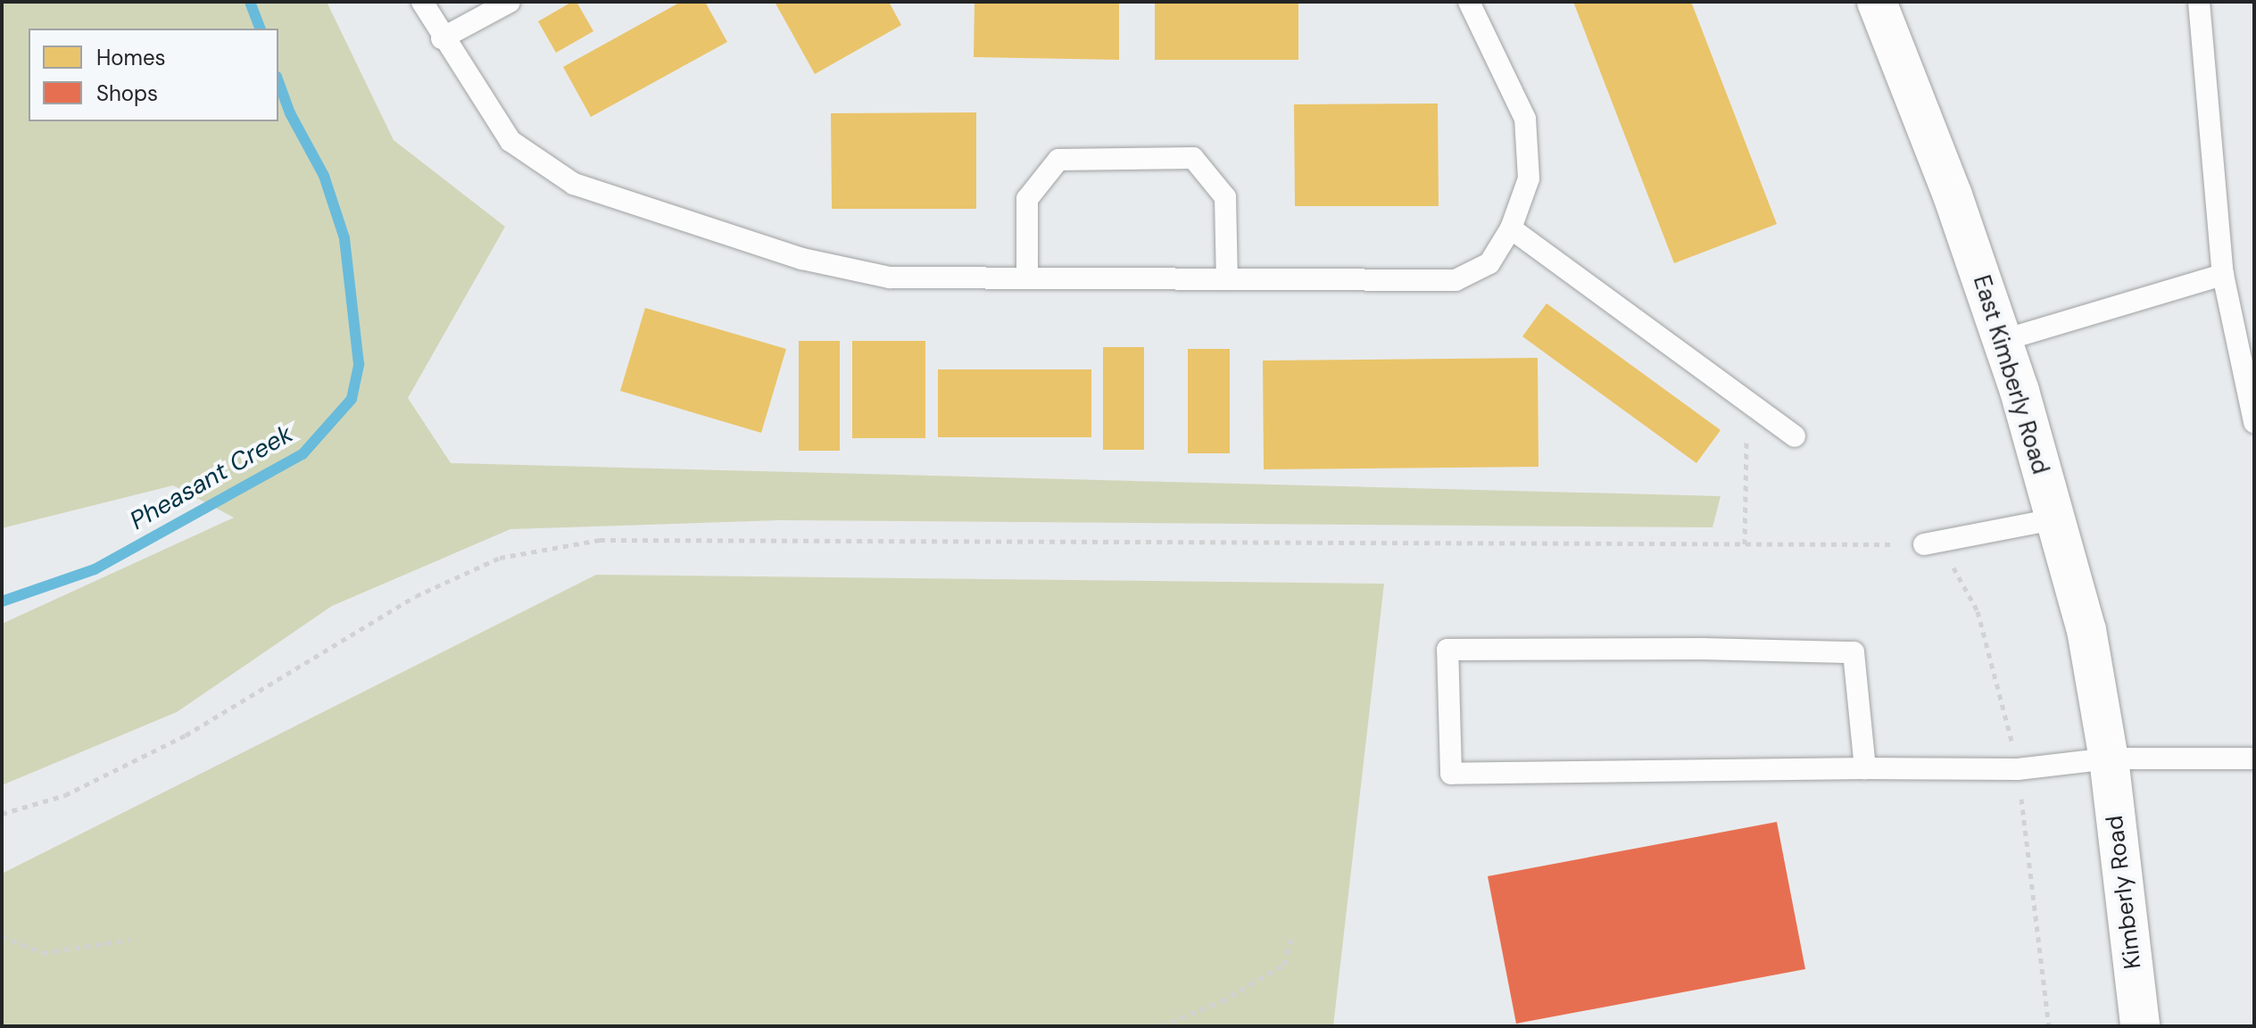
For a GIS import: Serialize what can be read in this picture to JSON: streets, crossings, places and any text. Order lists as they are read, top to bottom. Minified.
{"streets":{"main road":["East Kimberly Road","Kimberly Road"]},"crossings":[["East Kimberly Road","Kimberly Road"]],"water":["Pheasant Creek"],"legend":["Homes","Shops"]}
